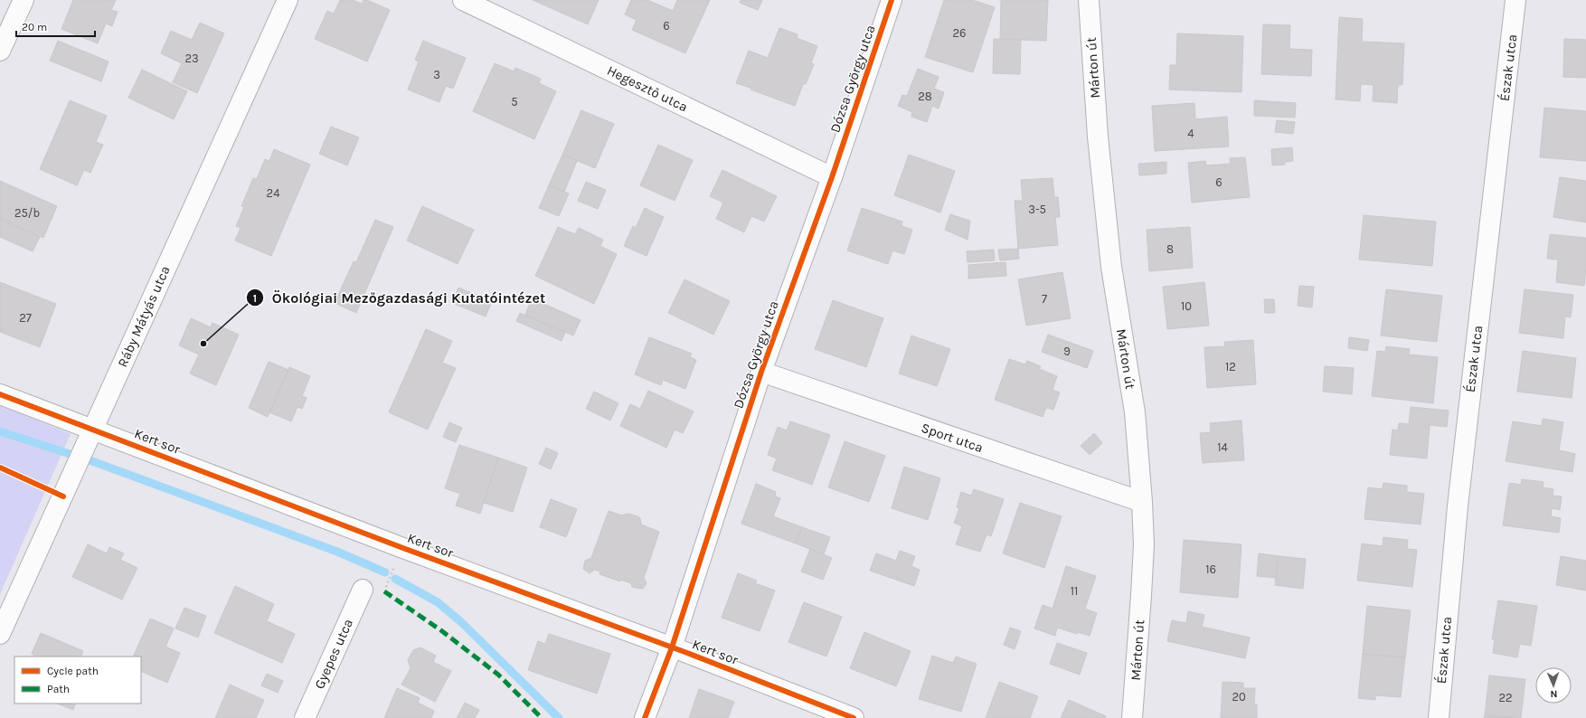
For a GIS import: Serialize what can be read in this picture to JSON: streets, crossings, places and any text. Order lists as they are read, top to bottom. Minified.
{"streets":{"street":["Márton út","Észak utca","Dózsa György utca","Hegesztő utca","Ráby Mátyás utca","Sport utca","Kert sor","Gyepes utca"]},"crossings":[["Márton út","Sport utca"],["Dózsa György utca","Hegesztő utca"],["Dózsa György utca","Sport utca"],["Dózsa György utca","Kert sor"],["Ráby Mátyás utca","Kert sor"]],"places":["Ökológiai Mezőgazdasági Kutatóintézet"],"house_numbers":["6","26","23","3","28","5","4","6","24","3-5","25/b","8","7","10","27","9","12","14","16","11","20","22"],"legend":["Cycle path","Path"],"scale_bar":"20 m","north":"bottom"}
